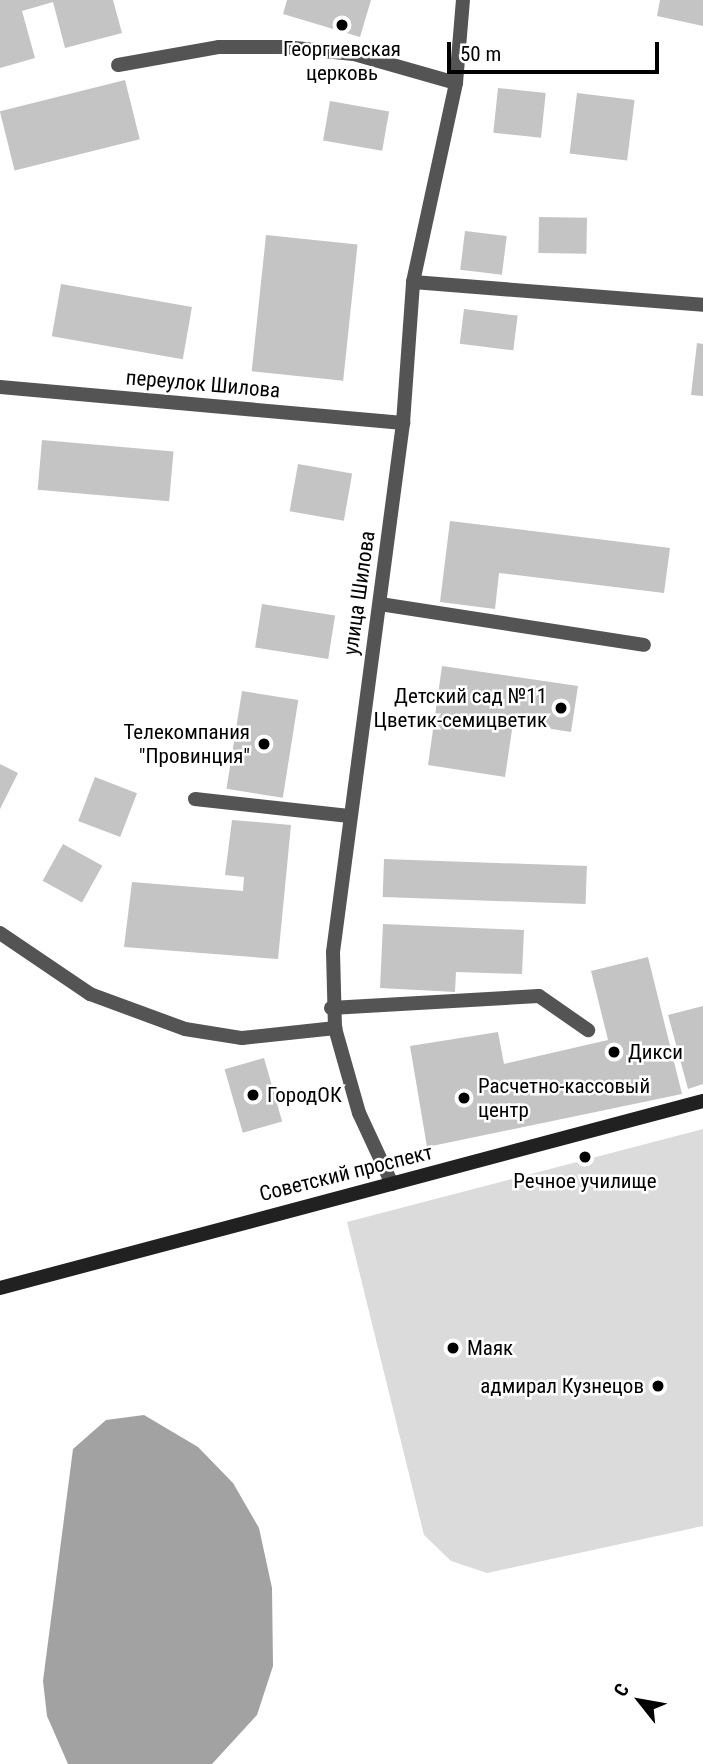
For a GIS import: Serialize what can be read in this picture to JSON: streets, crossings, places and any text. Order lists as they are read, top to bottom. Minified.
{"streets":{"main road":["Советский проспект"],"street":["переулок Шилова","улица Шилова"]},"crossings":[["переулок Шилова","улица Шилова"],["улица Шилова","Советский проспект"]],"places":["Георгиевская церковь","Детский сад №11 Цветик-семицветик","Телекомпания \"Провинция\"","Дикси","ГородОК","Расчетно-кассовый центр","Речное училище","Маяк","адмирал Кузнецов"],"scale_bar":"50 m","north":"top left"}
